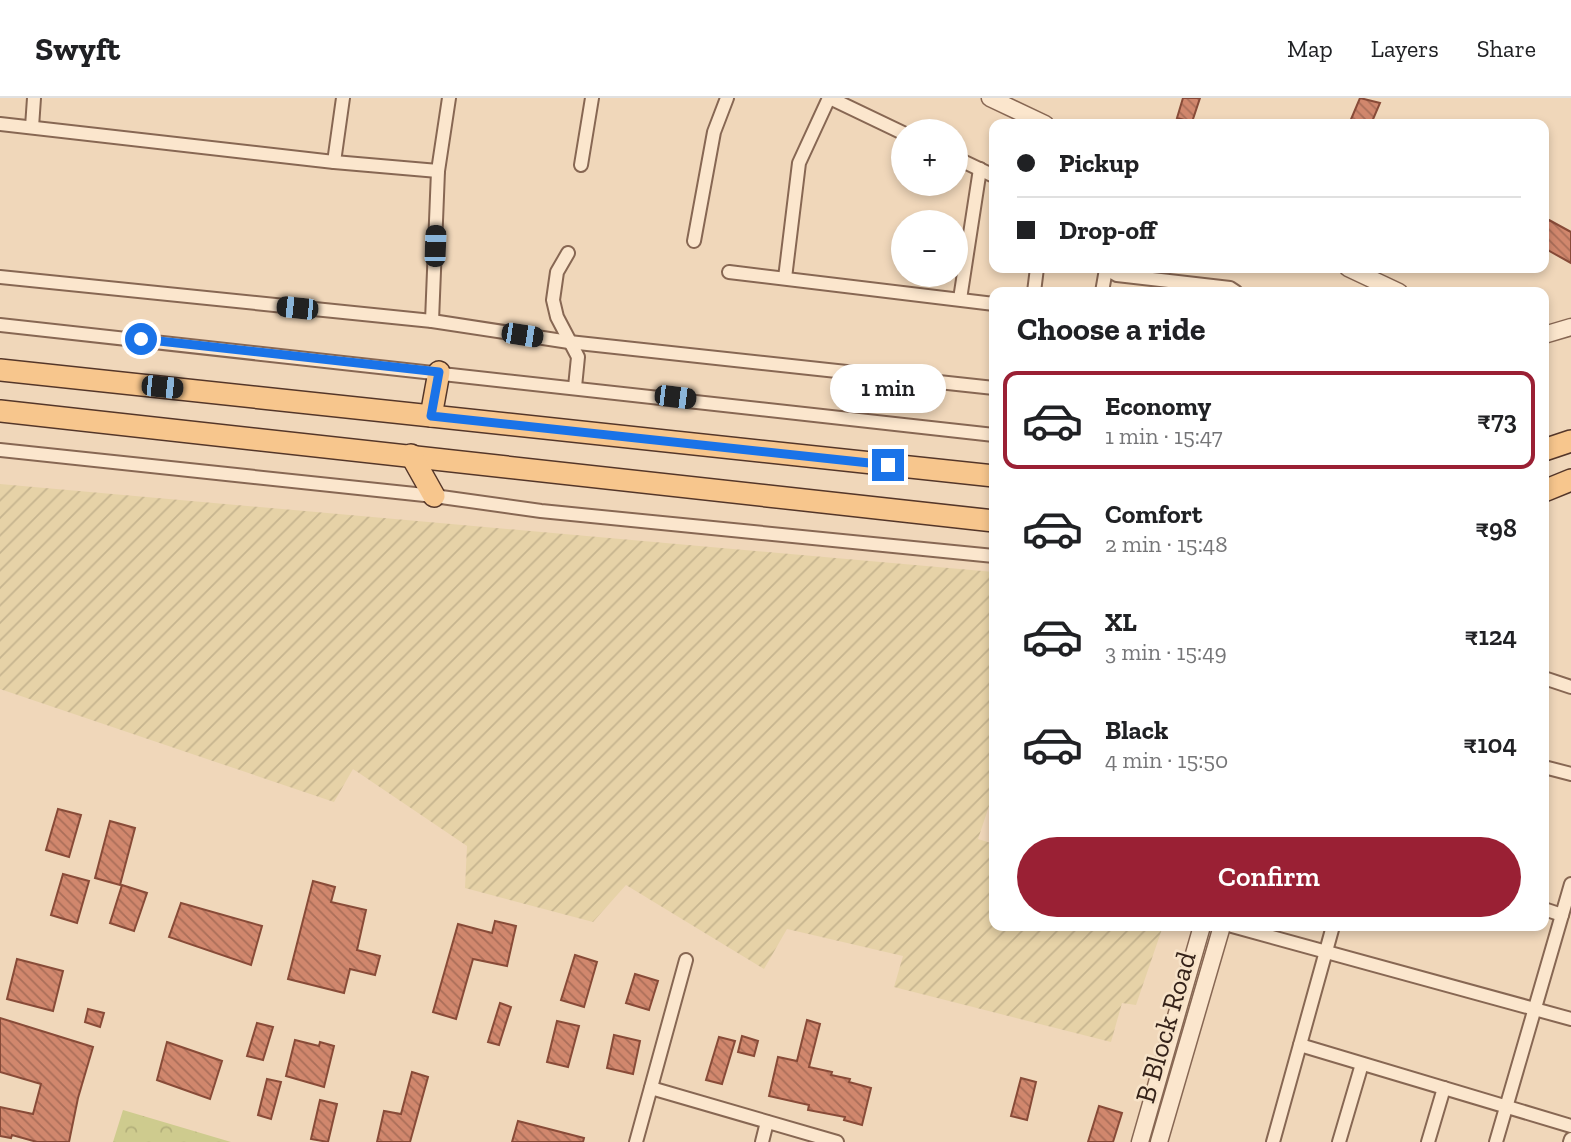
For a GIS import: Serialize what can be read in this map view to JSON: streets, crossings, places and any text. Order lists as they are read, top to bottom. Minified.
{"streets":{"street":["B Block Road"]},"page":{"header":"Swyft","nav":["Map","Layers","Share"],"map_buttons":["+","−"],"banner":["Pickup","Drop-off"],"heading":"Choose a ride","bubble":"1 min","list":[{"name":"Economy","note":"1 min · 15:47","value":"₹73"},{"name":"Comfort","note":"2 min · 15:48","value":"₹98"},{"name":"XL","note":"3 min · 15:49","value":"₹124"},{"name":"Black","note":"4 min · 15:50","value":"₹104"}],"buttons":"Confirm"}}
